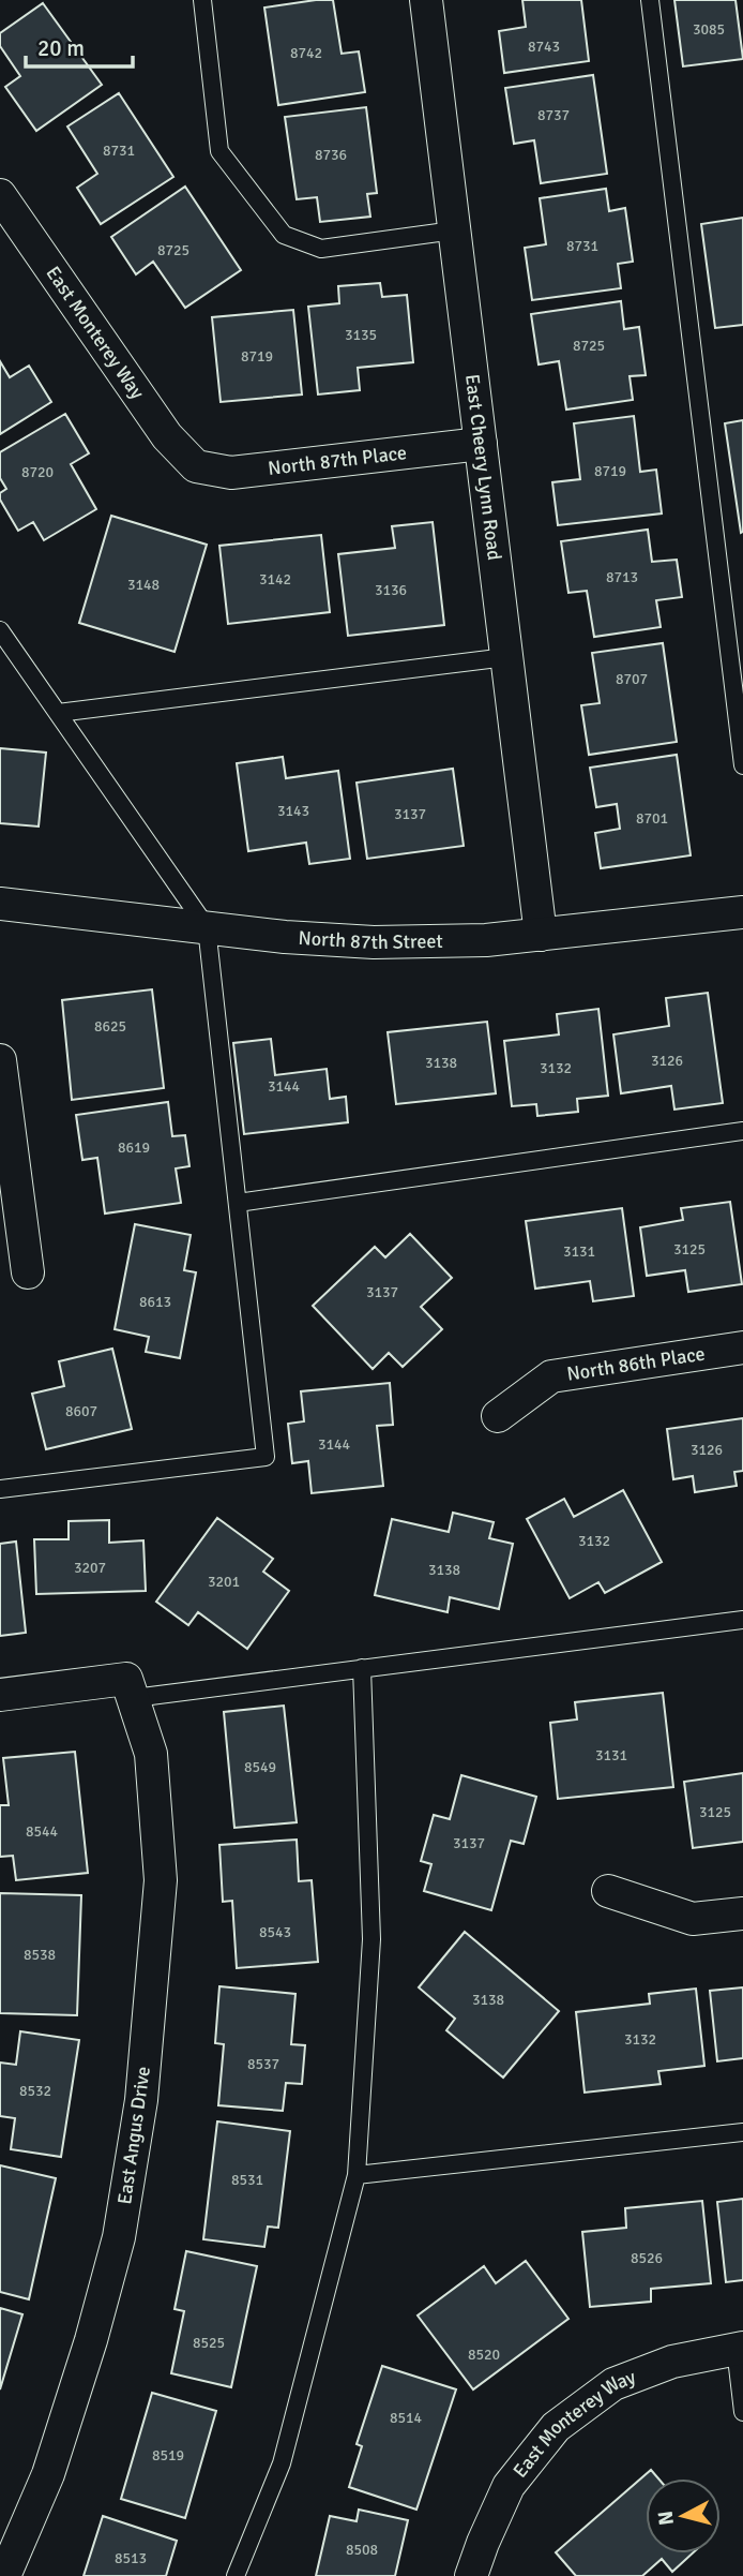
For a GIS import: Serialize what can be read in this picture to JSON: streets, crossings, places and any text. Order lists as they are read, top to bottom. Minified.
{"streets":{"street":["East Monterey Way","North 87th Place","East Cheery Lynn Road","North 87th Street","North 86th Place","East Angus Drive"]},"crossings":[["East Monterey Way","North 87th Place"],["North 87th Place","East Cheery Lynn Road"],["East Cheery Lynn Road","North 87th Street"]],"house_numbers":["3085","8743","8742","8737","8731","8736","8731","8725","3135","8725","8719","8719","8720","8713","3142","3148","3136","8707","3143","3137","8701","8625","3126","3138","3132","3144","8619","3125","3131","3137","8613","8607","3144","3126","3132","3207","3138","3201","3131","8549","3125","8544","3137","8543","8538","3138","3132","8537","8532","8531","8526","8525","8520","8514","8519","8508","8513"],"scale_bar":"20 m","north":"left"}
